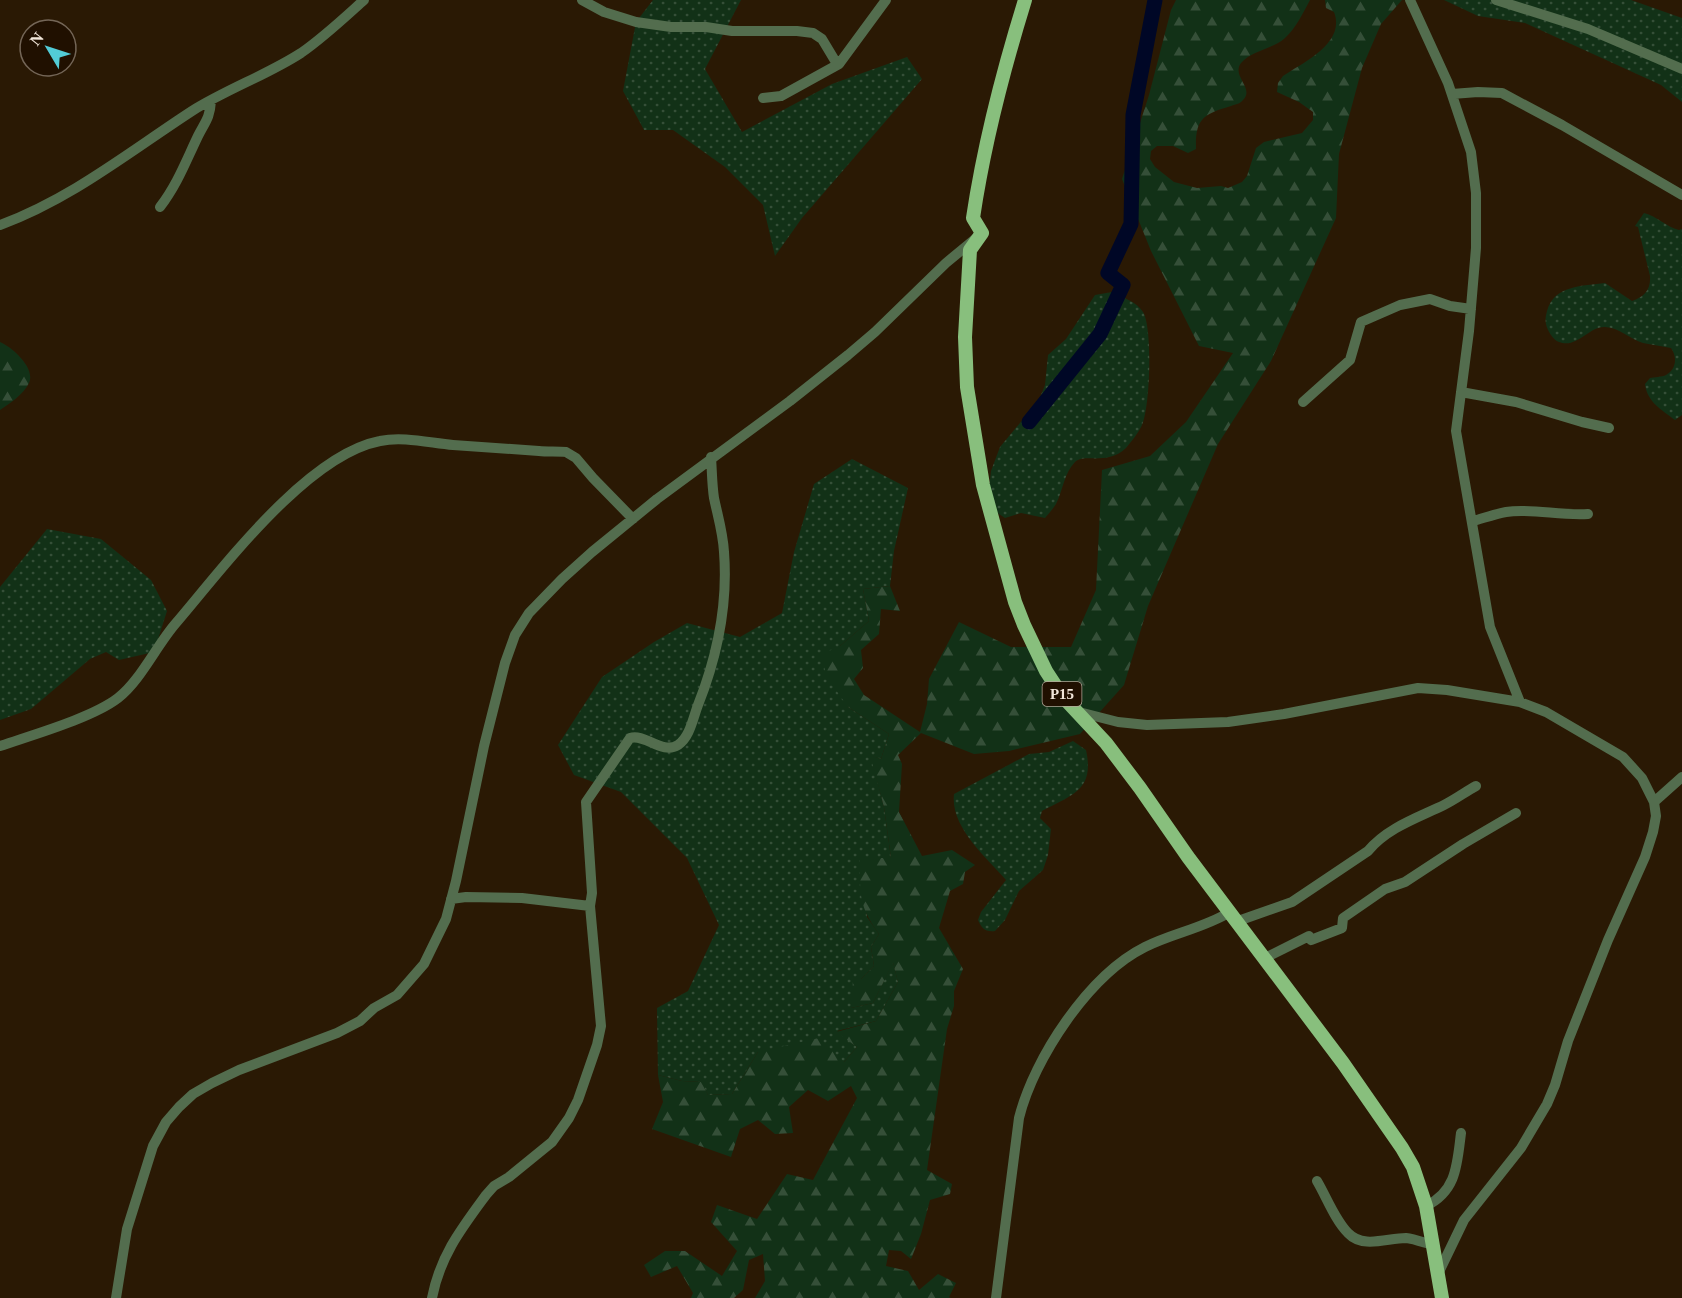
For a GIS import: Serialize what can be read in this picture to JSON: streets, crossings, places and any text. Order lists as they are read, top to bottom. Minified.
{"streets":{"main road":["P15"]},"north":"top left"}
